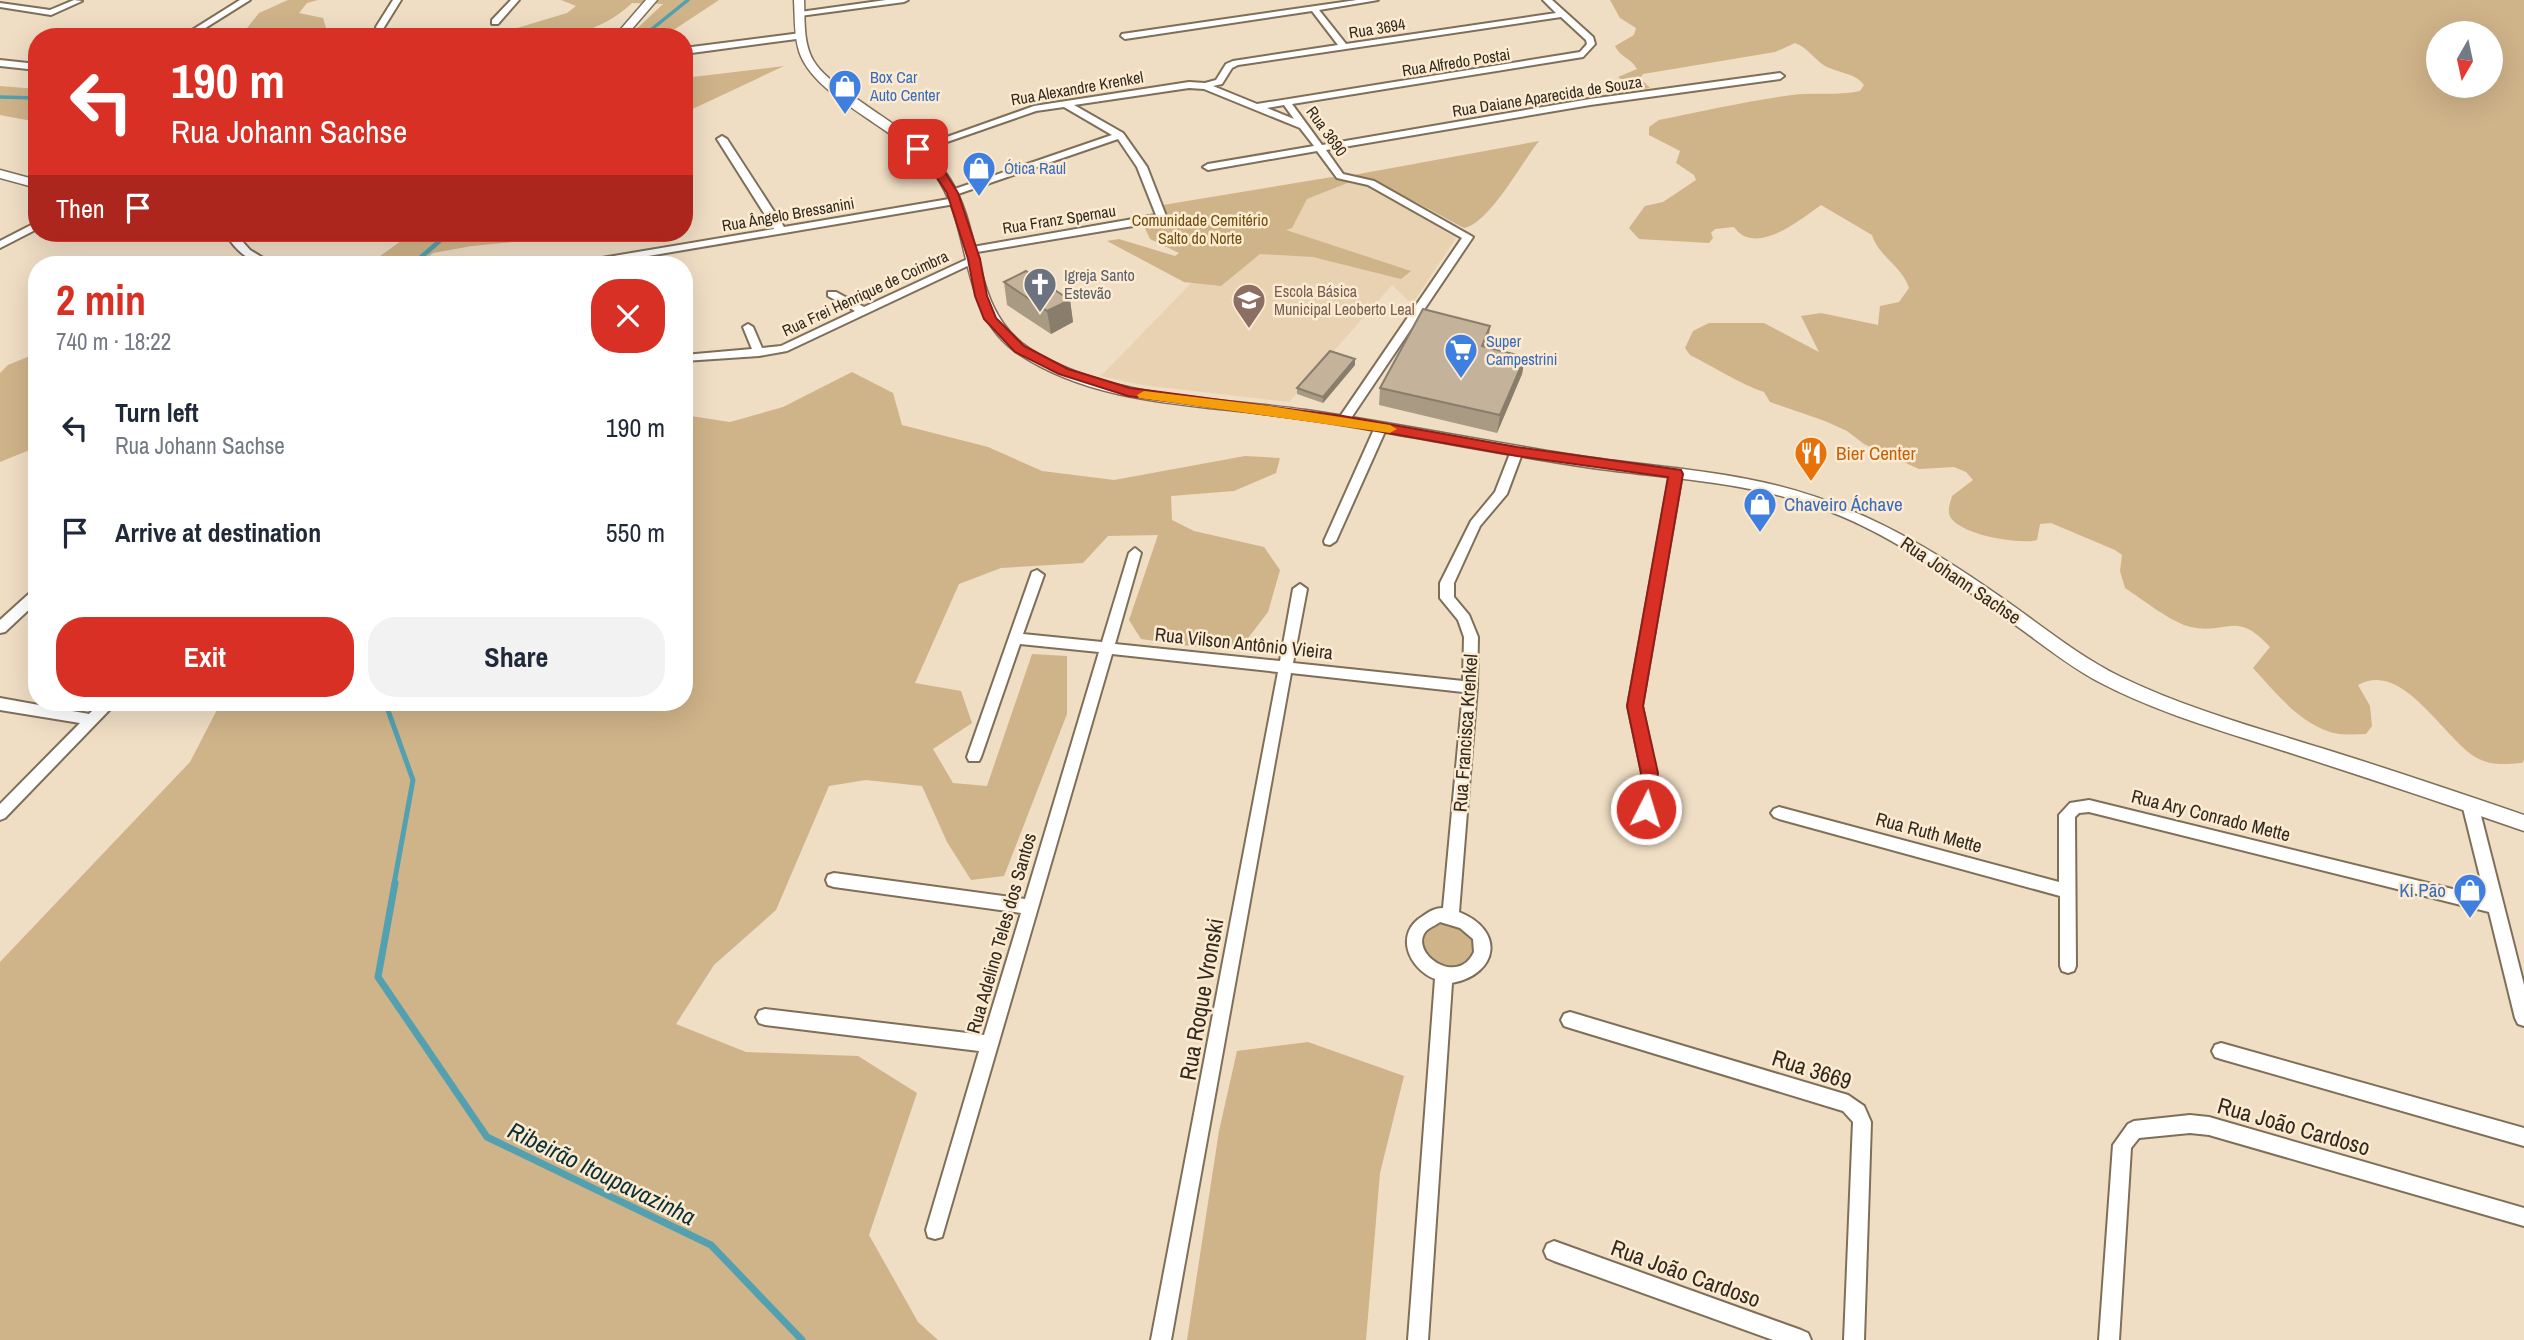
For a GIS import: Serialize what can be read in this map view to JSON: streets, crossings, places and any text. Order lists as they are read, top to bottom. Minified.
{"streets":{"street":["Rua 3694","Rua Alfredo Postai","Rua Alexandre Krenkel","Rua Daiane Aparecida de Souza","Rua 3690","Rua Ângelo Bressanini","Rua Franz Spernau","Rua Frei Henrique de Coimbra","Rua Johann Sachse","Rua Vilson Antônio Vieira","Rua Francisca Krenkel","Rua Ary Conrado Mette","Rua Ruth Mette","Rua Adelino Teles dos Santos","Rua Roque Vronski","Rua 3669","Rua João Cardoso"]},"crossings":[["Rua 3694","Rua Alfredo Postai"],["Rua 3694","Rua Alexandre Krenkel"],["Rua Alfredo Postai","Rua 3690"],["Rua Alexandre Krenkel","Rua Franz Spernau"],["Rua Alexandre Krenkel","Rua Johann Sachse"],["Rua Daiane Aparecida de Souza","Rua 3690"],["Rua 3690","Rua Johann Sachse"],["Rua Ângelo Bressanini","Rua Franz Spernau"],["Rua Ângelo Bressanini","Rua Johann Sachse"],["Rua Franz Spernau","Rua Frei Henrique de Coimbra"],["Rua Franz Spernau","Rua Johann Sachse"],["Rua Frei Henrique de Coimbra","Rua Johann Sachse"],["Rua Johann Sachse","Rua Francisca Krenkel"],["Rua Vilson Antônio Vieira","Rua Francisca Krenkel"],["Rua Vilson Antônio Vieira","Rua Adelino Teles dos Santos"],["Rua Vilson Antônio Vieira","Rua Roque Vronski"],["Rua Ary Conrado Mette","Rua Ruth Mette"]],"water":["Ribeirão Itoupavazinha"],"parks":["Comunidade Cemitério Salto do Norte"],"places":{"shop":["Box Car Auto Center","Ótica Raul","Chaveiro Áchave","Ki Pão"],"church":["Igreja Santo Estevão"],"school or university":["Escola Básica Municipal Leoberto Leal"],"supermarket":["Super Campestrini"],"restaurant":["Bier Center"]},"north":"bottom","page":{"turn":["190 m","Rua Johann Sachse"],"then":"Then","heading":["2 min","740 m · 18:22"],"list":[{"name":"Turn left","note":"Rua Johann Sachse","value":"190 m"},{"name":"Arrive at destination","value":"550 m"}],"buttons":["Exit","Share"]}}
